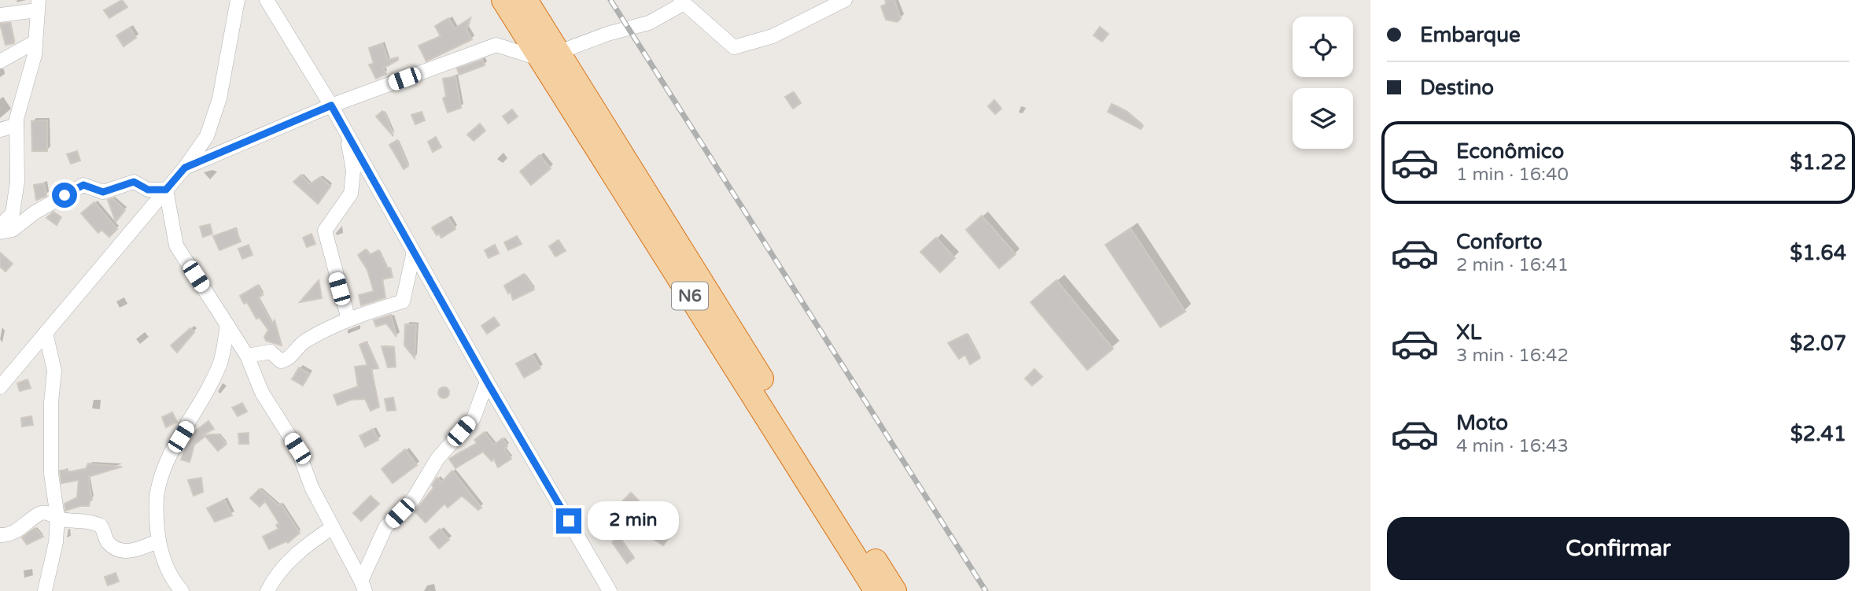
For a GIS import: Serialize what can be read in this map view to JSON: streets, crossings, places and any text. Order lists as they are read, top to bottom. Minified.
{"streets":{"highway":["N6"]},"page":{"banner":["Embarque","Destino"],"list":[{"name":"Econômico","note":"1 min · 16:40","value":"$1.22"},{"name":"Conforto","note":"2 min · 16:41","value":"$1.64"},{"name":"XL","note":"3 min · 16:42","value":"$2.07"},{"name":"Moto","note":"4 min · 16:43","value":"$2.41"}],"bubble":"2 min","buttons":"Confirmar"}}
